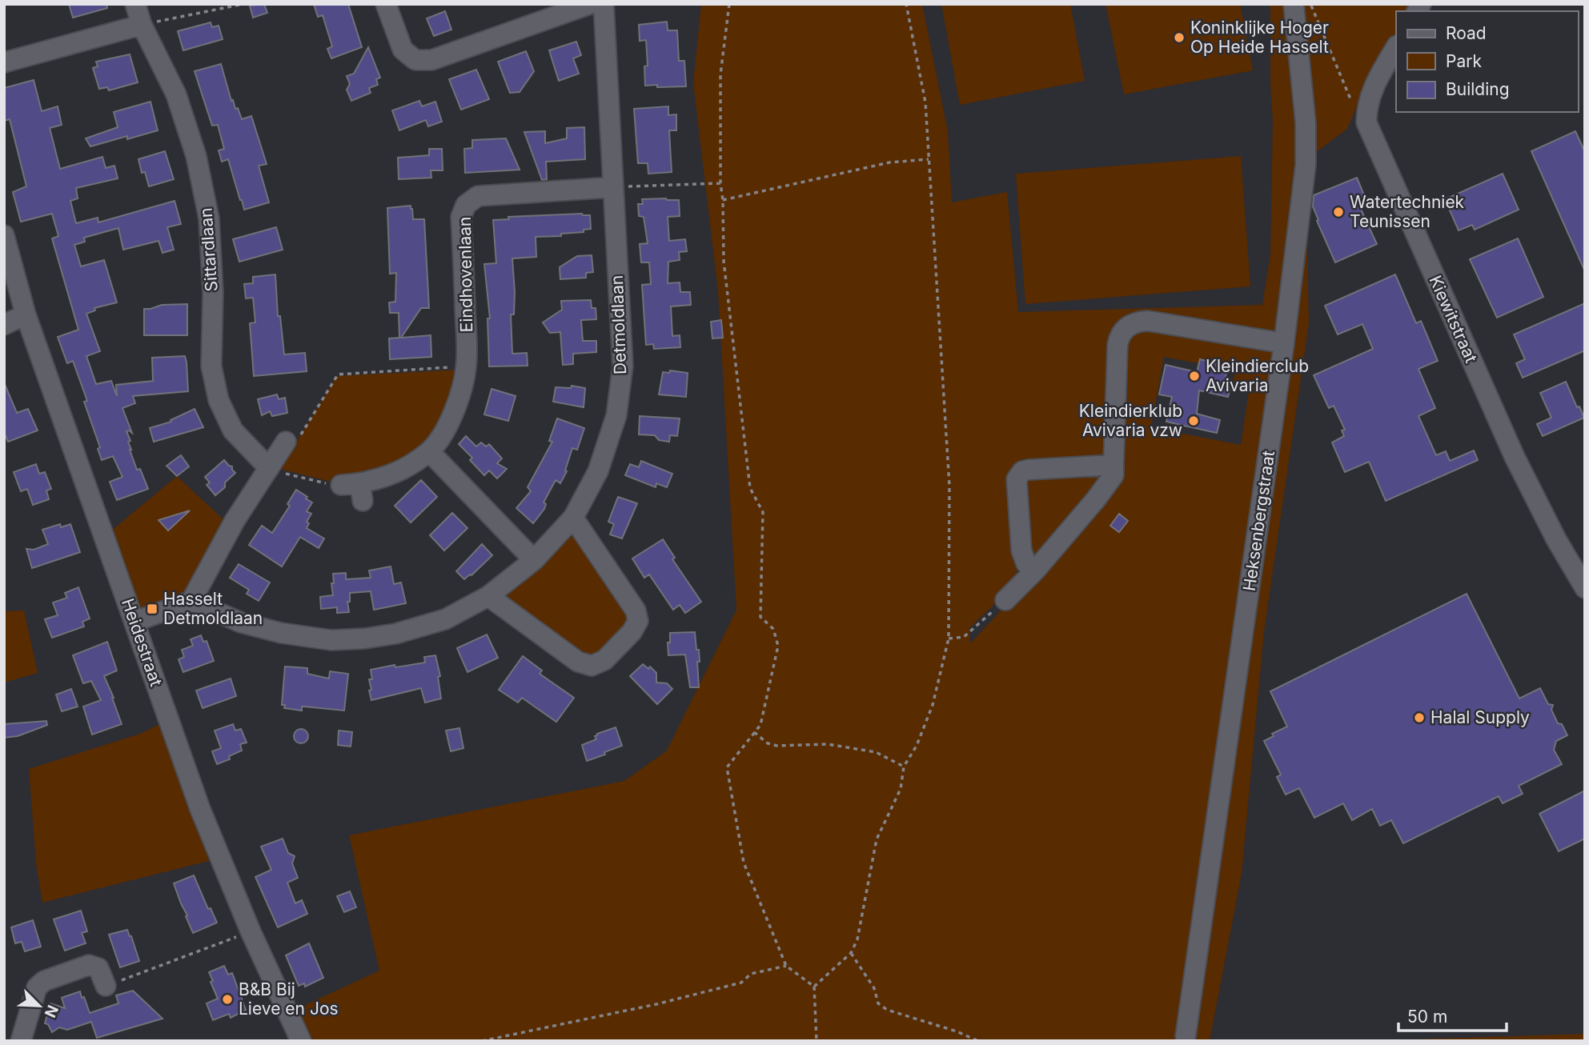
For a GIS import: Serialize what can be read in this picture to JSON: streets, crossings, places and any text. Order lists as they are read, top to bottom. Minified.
{"streets":{"street":["Sittardlaan","Eindhovenlaan","Kiewitstraat","Detmoldlaan","Heksenbergstraat","Heidestraat"]},"crossings":[["Eindhovenlaan","Detmoldlaan"]],"places":{"other":["Koninklijke Hoger Op Heide Hasselt","Watertechniek Teunissen","Kleindierclub Avivaria","Kleindierklub Avivaria vzw","Halal Supply","B&B Bij Lieve en Jos"],"transit":["Hasselt Detmoldlaan"]},"legend":["Road","Park","Building"],"scale_bar":"50 m","north":"bottom right"}
